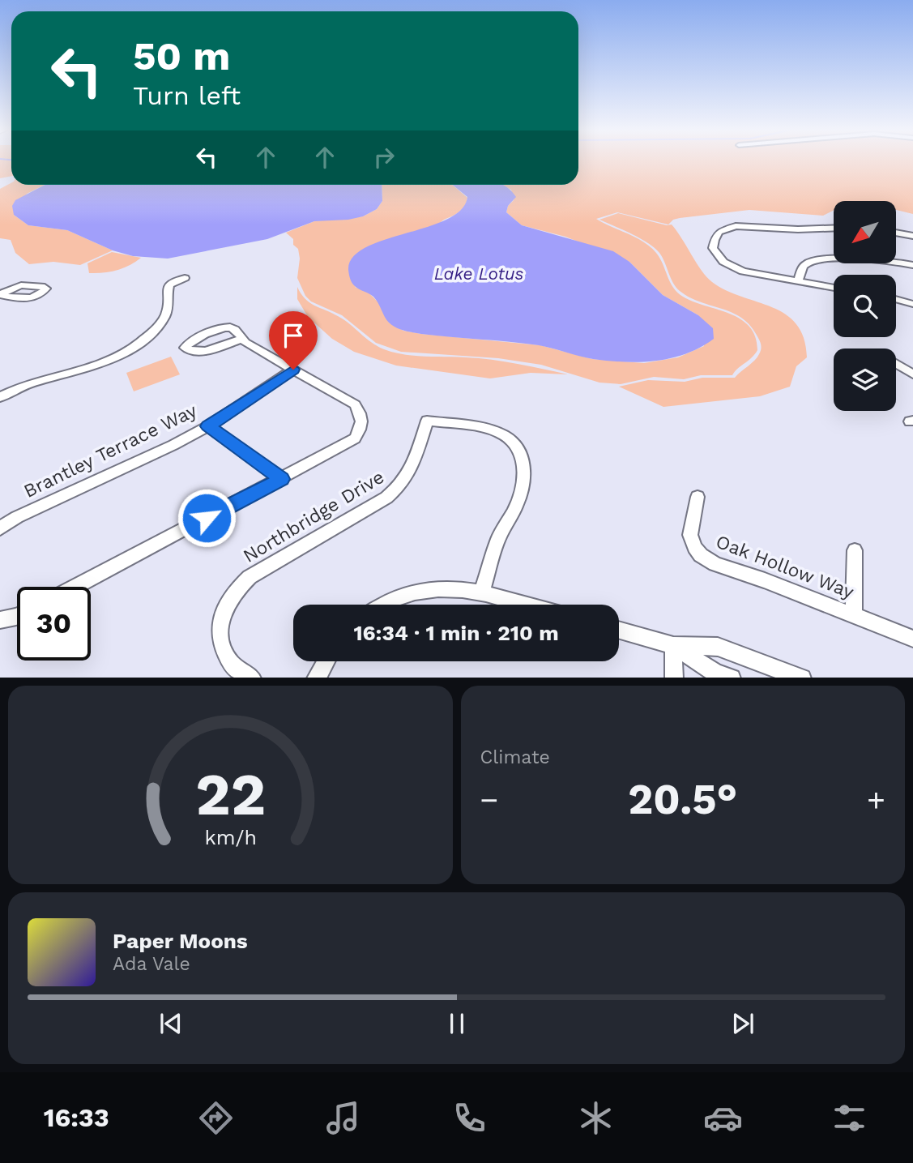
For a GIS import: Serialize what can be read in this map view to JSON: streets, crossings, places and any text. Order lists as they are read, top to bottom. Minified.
{"streets":{"street":["Brantley Terrace Way","Northbridge Drive","Oak Hollow Way"]},"water":["Lake Lotus"],"north":"bottom left","page":{"turn":["50 m","Turn left"],"limit":"30","trip":"16:34 · 1 min · 210 m","tile":"Climate","heat":["−","20.5°","+"],"song":["Paper Moons","Ada Vale"],"tabs":"16:33","gauge":["22","km/h"]}}
